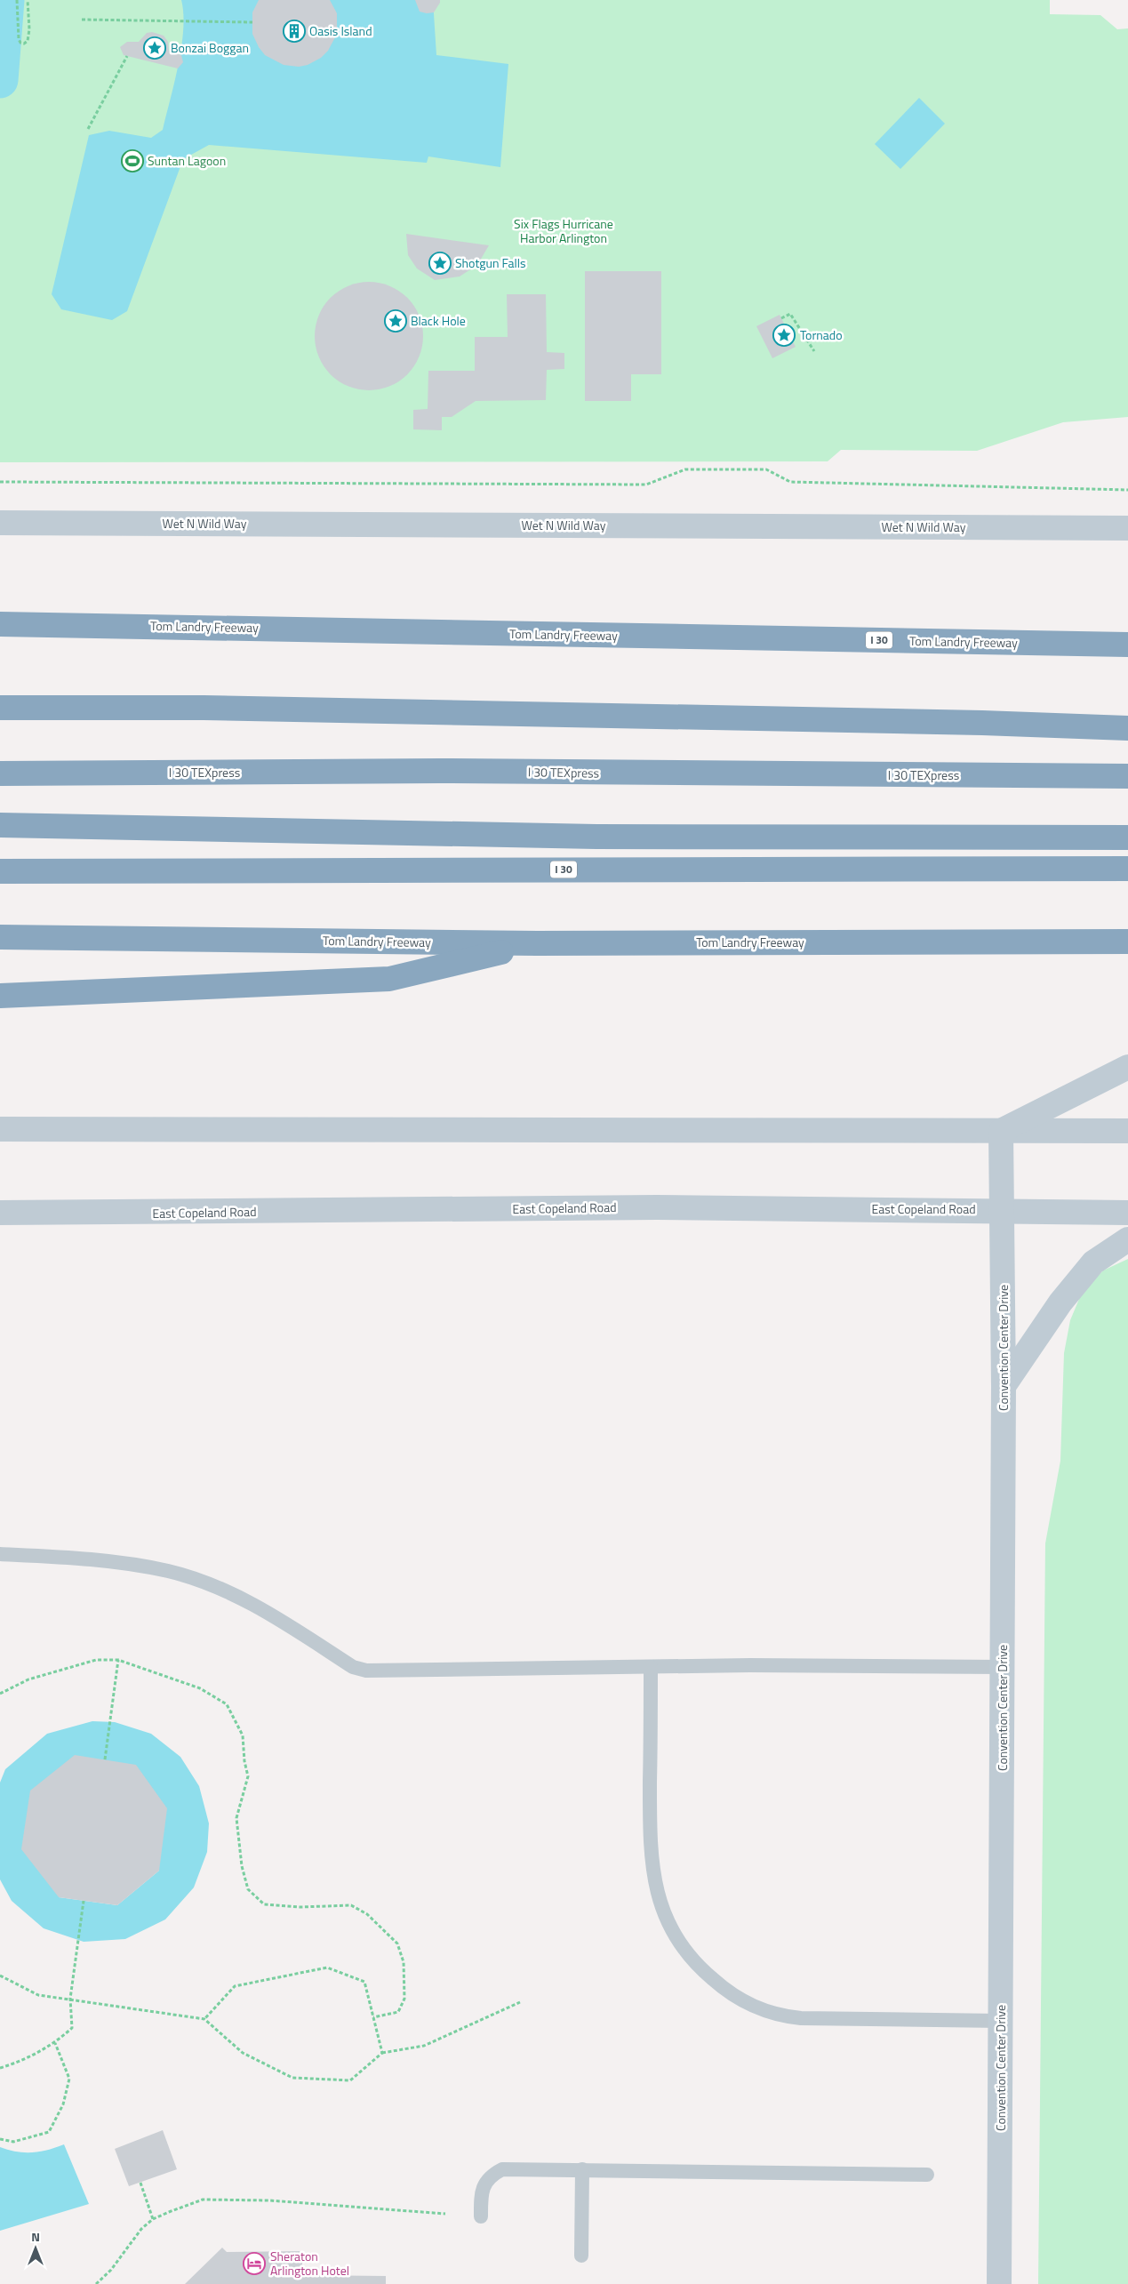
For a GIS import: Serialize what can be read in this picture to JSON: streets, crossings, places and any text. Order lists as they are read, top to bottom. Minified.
{"streets":{"highway":["Tom Landry Freeway","I 30","I 30 TEXpress"],"main road":["Wet N Wild Way","East Copeland Road","Convention Center Drive"]},"crossings":[["East Copeland Road","Convention Center Drive"]],"parks":["Six Flags Hurricane Harbor Arlington"],"places":{"building":["Oasis Island"],"place":["Bonzai Boggan","Shotgun Falls","Black Hole","Tornado"],"sports":["Suntan Lagoon"],"hotel":["Sheraton Arlington Hotel"]},"north":"top"}
